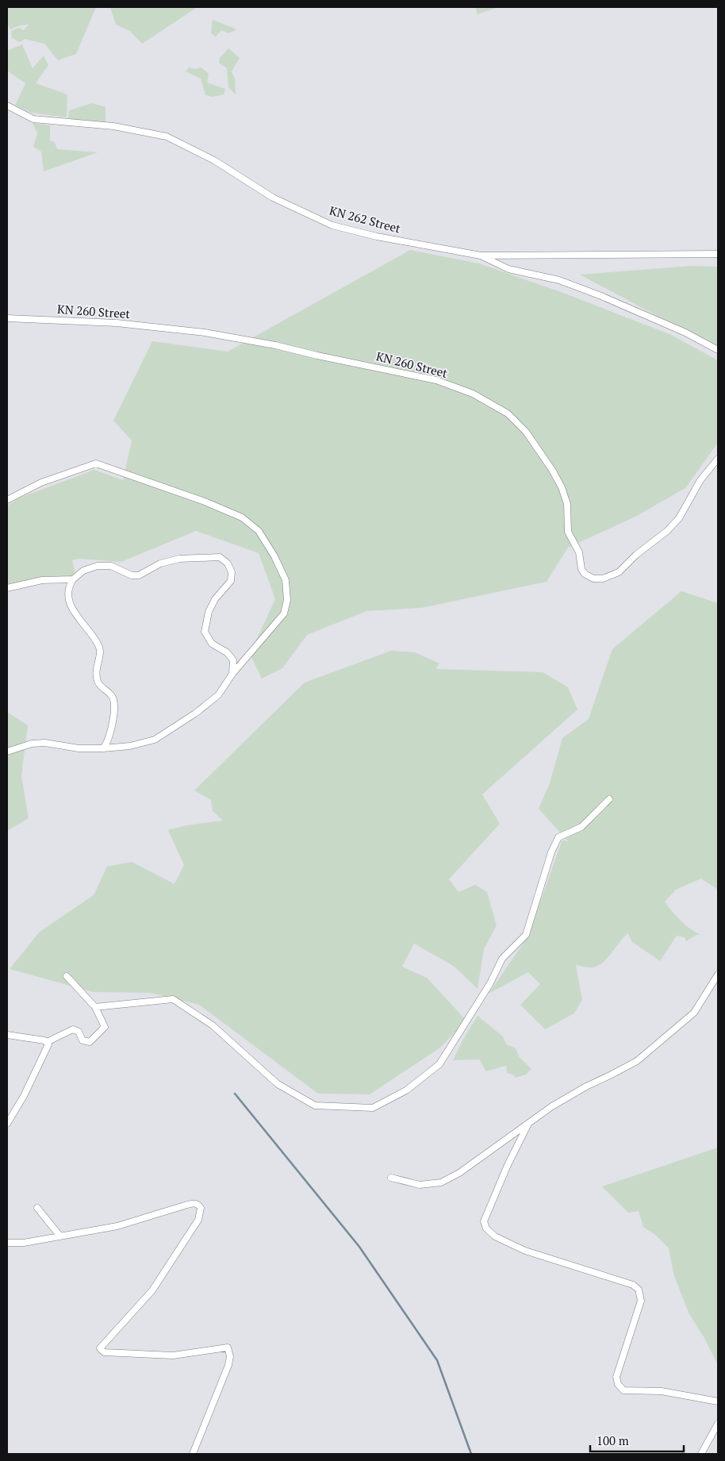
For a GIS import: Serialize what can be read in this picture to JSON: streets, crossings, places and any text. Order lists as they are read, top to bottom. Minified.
{"streets":{"street":["KN 262 Street","KN 260 Street"]},"scale_bar":"100 m"}
